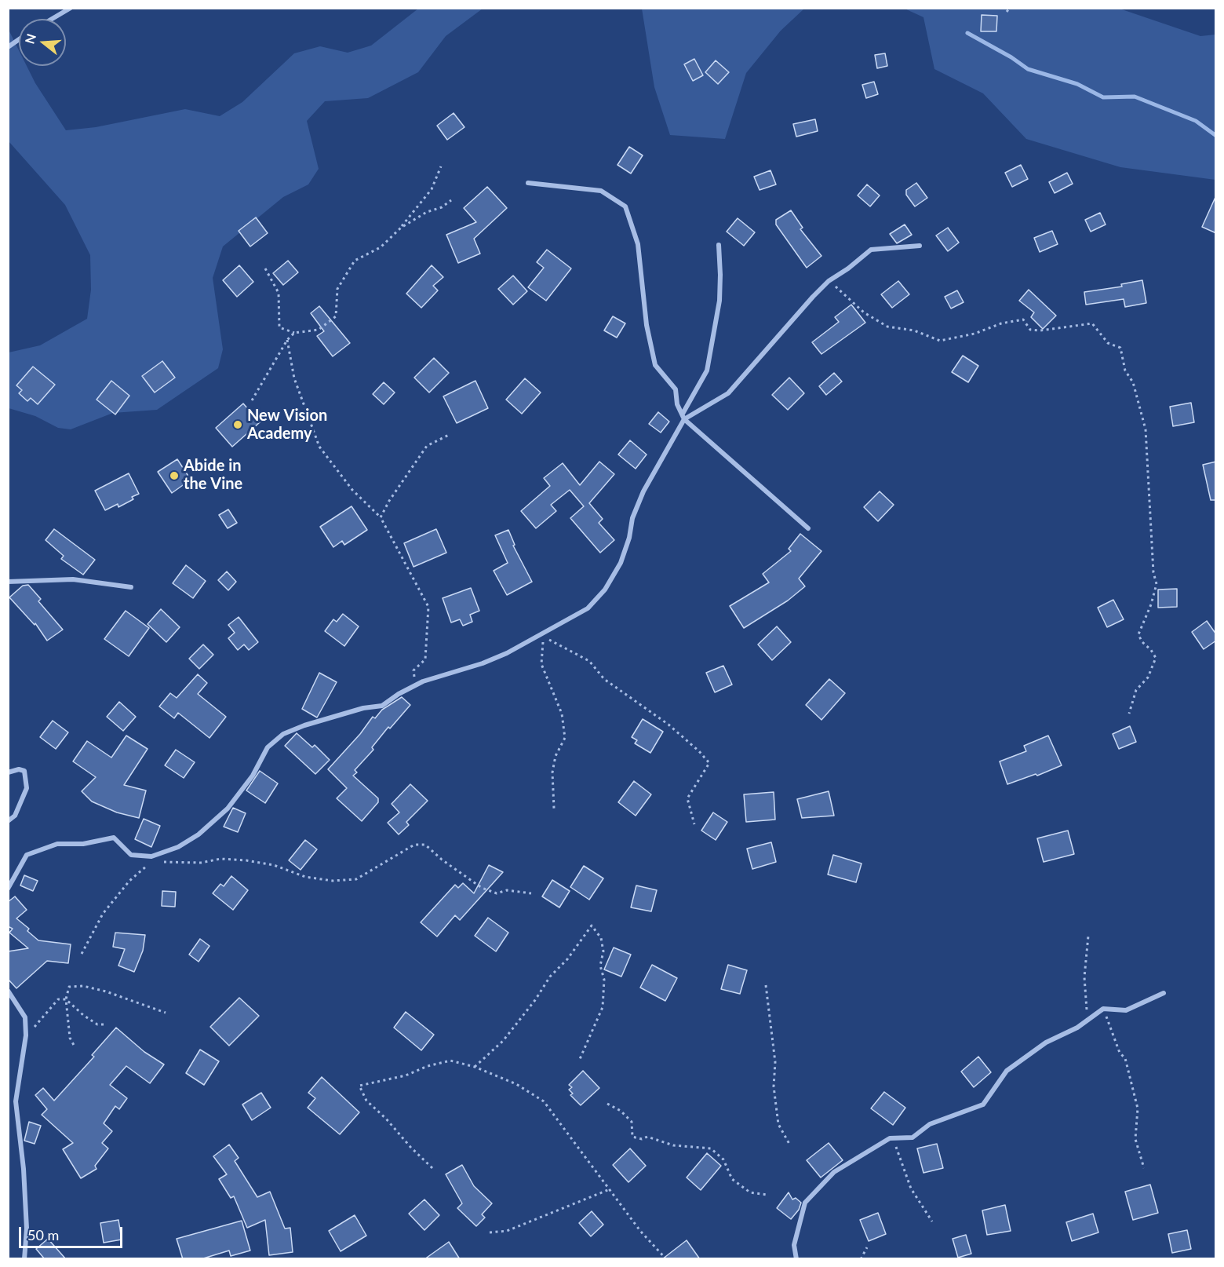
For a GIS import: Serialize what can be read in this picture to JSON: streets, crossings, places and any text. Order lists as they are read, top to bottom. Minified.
{"places":["New Vision Academy","Abide in the Vine"],"scale_bar":"50 m","north":"left"}
